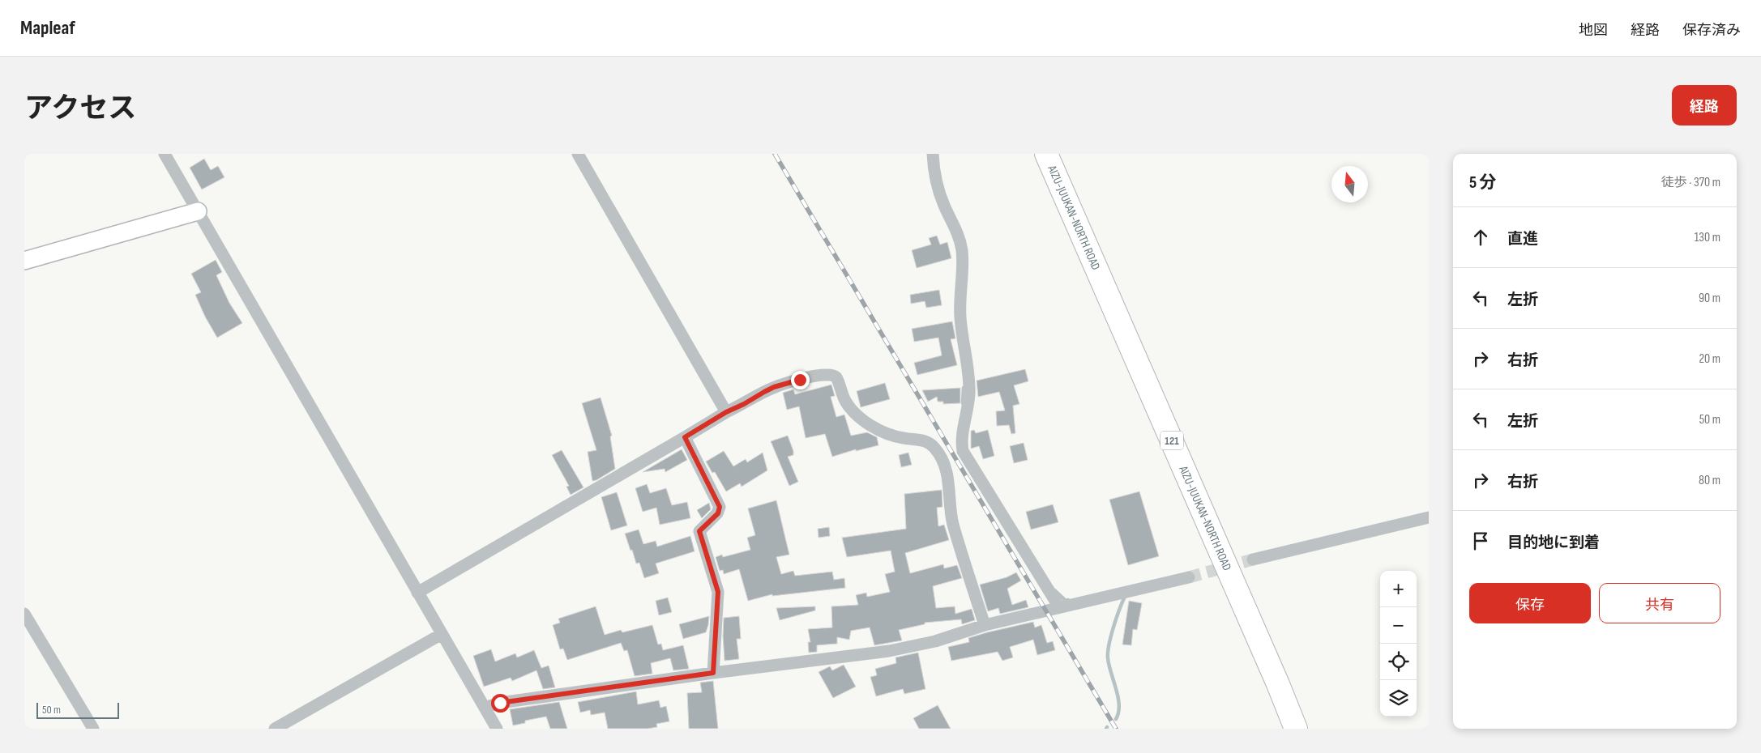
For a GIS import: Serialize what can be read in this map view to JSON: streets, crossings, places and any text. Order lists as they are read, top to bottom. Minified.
{"streets":{"highway":["AIZU-JUUKAN-NORTH ROAD","121"]},"scale_bar":"50 m","north":"top","page":{"header":"Mapleaf","nav":["地図","経路","保存済み"],"title":"アクセス","buttons":["経路",["保存","共有"]],"heading":["5 分","徒歩 · 370 m"],"list":[["直進","130 m"],["左折","90 m"],["右折","20 m"],["左折","50 m"],["右折","80 m"],"目的地に到着"],"map_buttons":["+","−"],"scale":"50 m"}}
